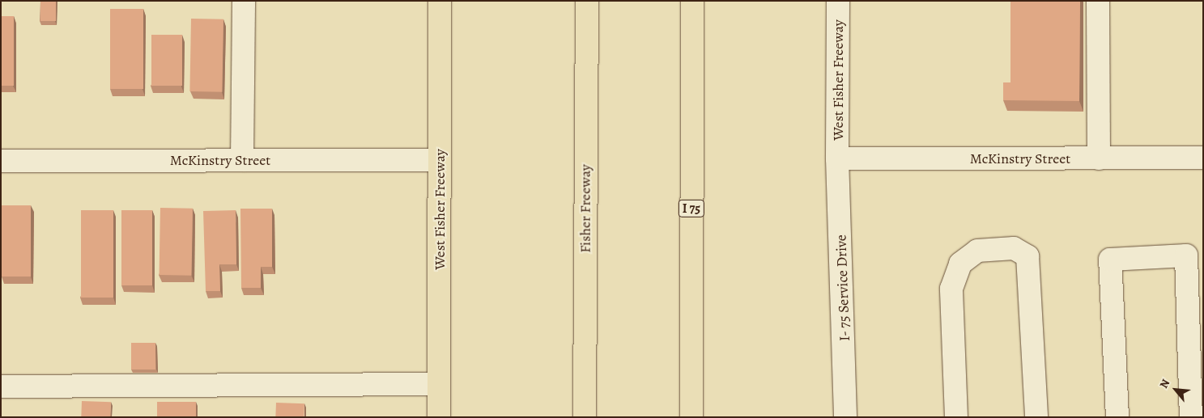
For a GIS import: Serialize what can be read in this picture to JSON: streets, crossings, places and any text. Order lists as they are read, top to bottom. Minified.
{"streets":{"main road":["West Fisher Freeway","Fisher Freeway","I 75"],"street":["McKinstry Street","I- 75 Service Drive"]},"crossings":[["West Fisher Freeway","McKinstry Street"],["West Fisher Freeway","I- 75 Service Drive"],["McKinstry Street","I- 75 Service Drive"]],"north":"top left"}
